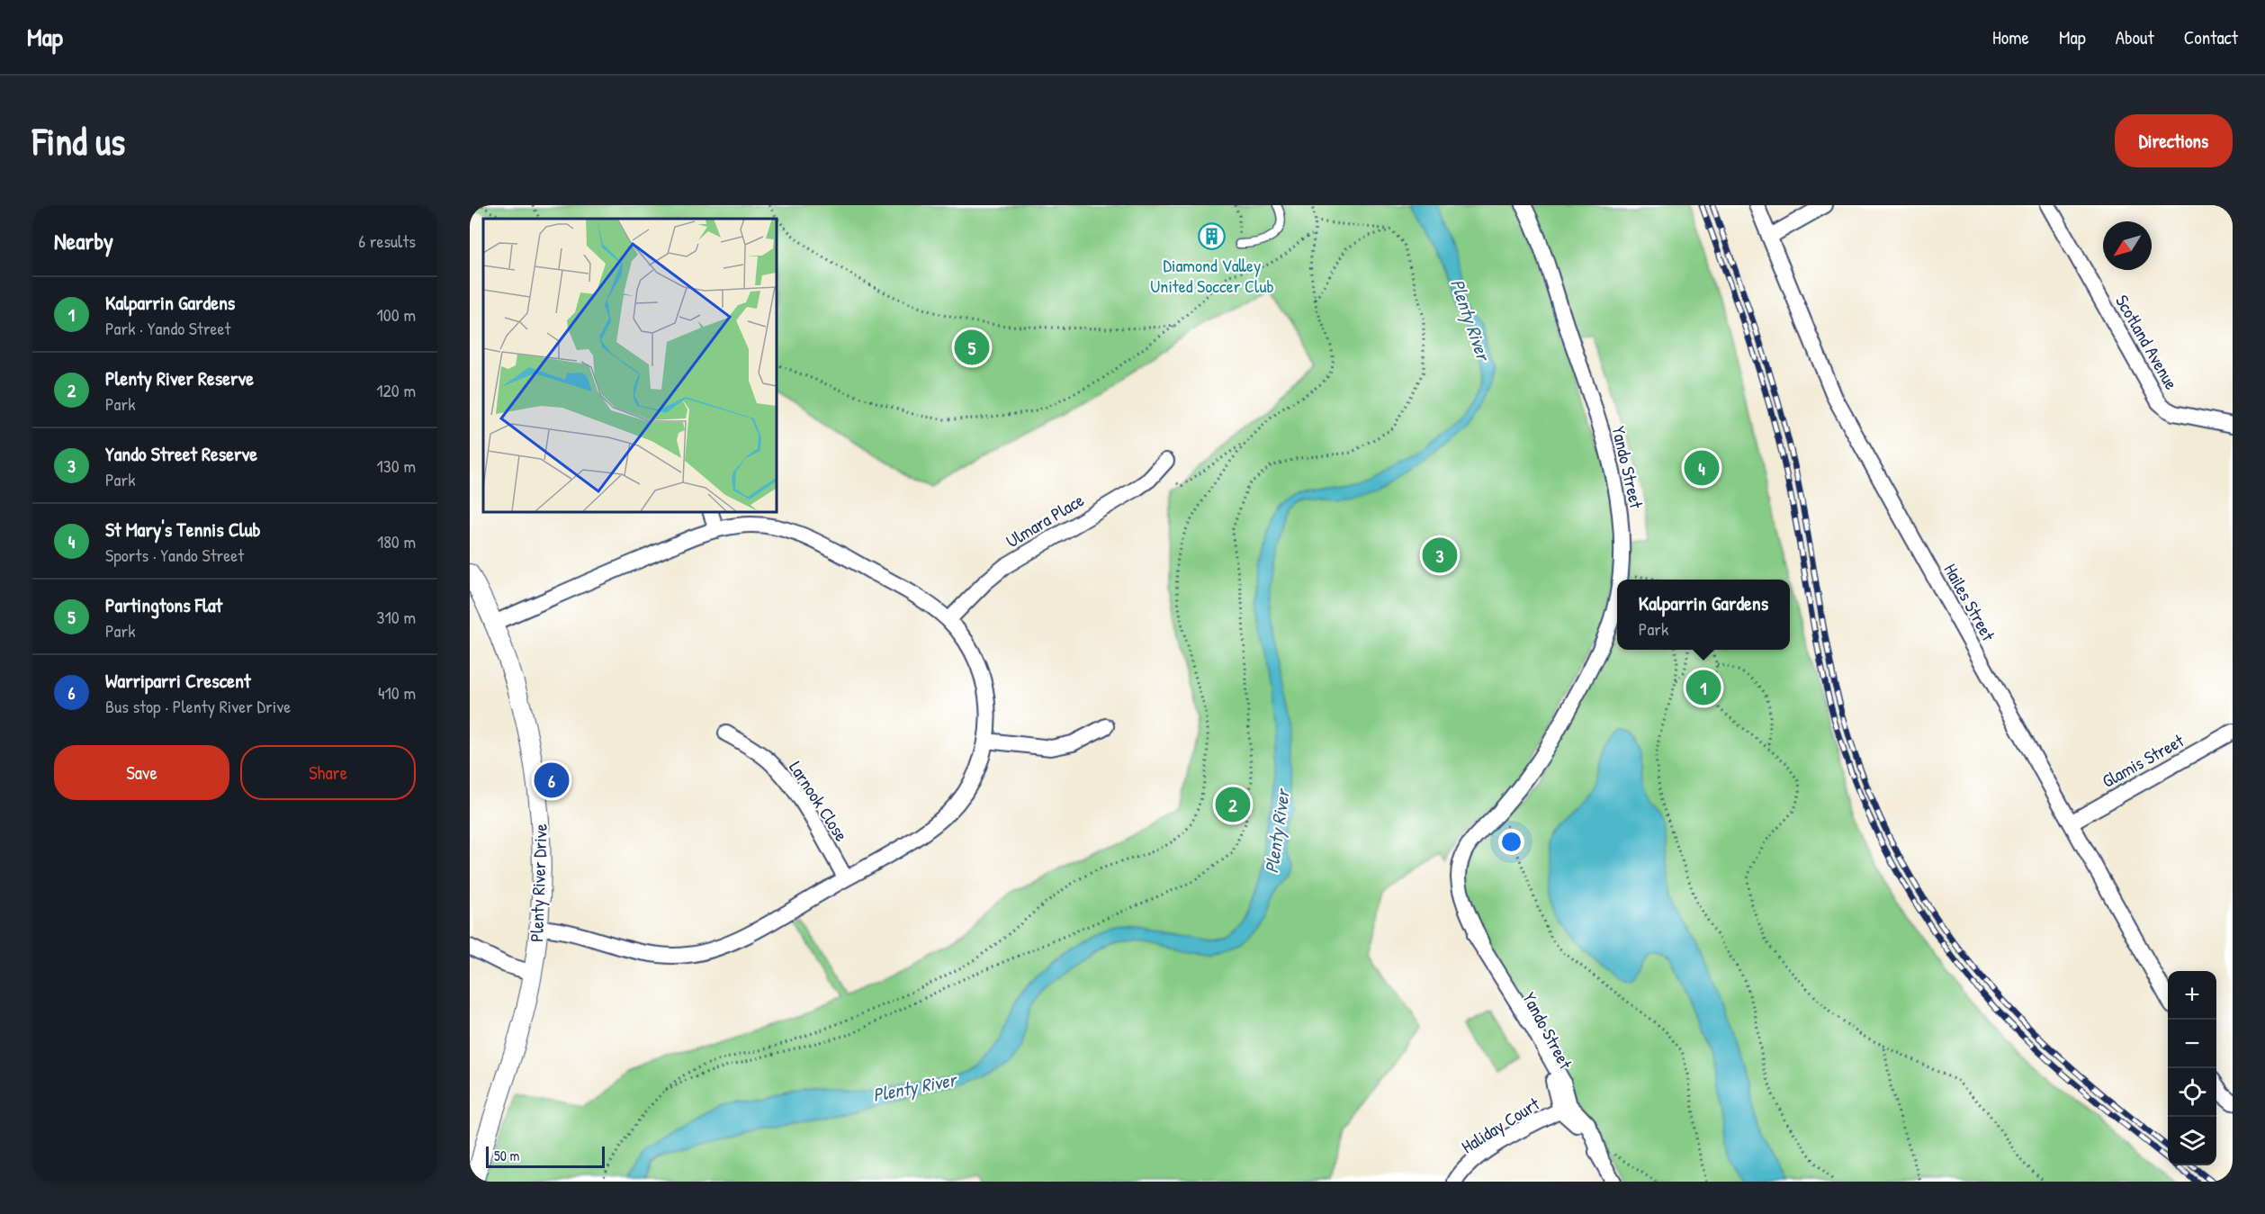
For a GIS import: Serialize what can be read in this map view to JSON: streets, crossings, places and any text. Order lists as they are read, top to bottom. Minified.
{"streets":{"street":["Scotland Avenue","Yando Street","Ulmara Place","Hailes Street","Glamis Street","Larnook Close","Plenty River Drive","Haliday Court"]},"crossings":[["Yando Street","Haliday Court"],["Hailes Street","Glamis Street"]],"water":["Plenty River"],"places":{"building":["Diamond Valley United Soccer Club"]},"scale_bar":"50 m","north":"bottom left","page":{"header":"Map","nav":["Home","Map","About","Contact"],"buttons":["Directions",["Save","Share"]],"title":"Find us","heading":["Nearby","6 results"],"list":[{"mark":"1","name":"Kalparrin Gardens","note":"Park · Yando Street","value":"100 m"},{"mark":"2","name":"Plenty River Reserve","note":"Park","value":"120 m"},{"mark":"3","name":"Yando Street Reserve","note":"Park","value":"130 m"},{"mark":"4","name":"St Mary's Tennis Club","note":"Sports · Yando Street","value":"180 m"},{"mark":"5","name":"Partingtons Flat","note":"Park","value":"310 m"},{"mark":"6","name":"Warriparri Crescent","note":"Bus stop · Plenty River Drive","value":"410 m"}],"pins":["5","4","3","1","6","2"],"popup":["Kalparrin Gardens","Park"],"map_buttons":["+","−"],"scale":"50 m"}}
